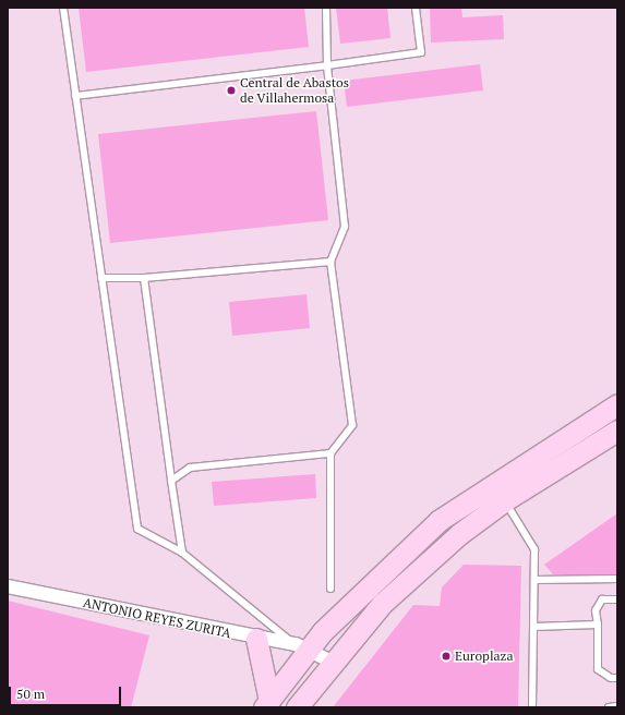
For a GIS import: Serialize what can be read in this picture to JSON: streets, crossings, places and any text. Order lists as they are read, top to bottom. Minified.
{"streets":{"street":["ANTONIO REYES ZURITA"]},"places":["Central de Abastos de Villahermosa","Europlaza"],"scale_bar":"50 m"}
